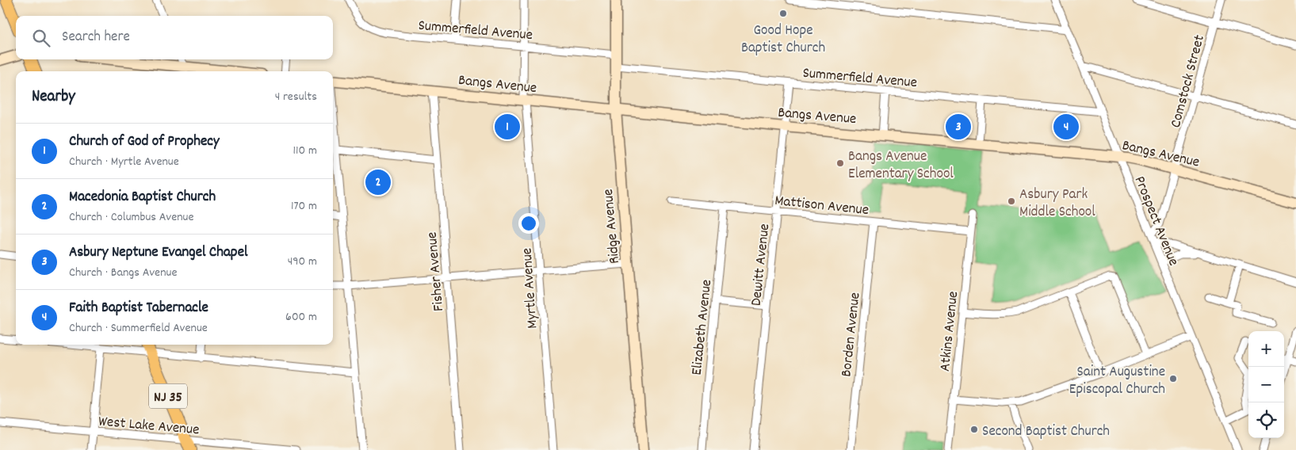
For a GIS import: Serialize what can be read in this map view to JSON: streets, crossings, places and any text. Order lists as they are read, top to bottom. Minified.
{"streets":{"main road":["NJ 35"],"street":["Summerfield Avenue","Comstock Street","Bangs Avenue","Mattison Avenue","Prospect Avenue","Ridge Avenue","Dewitt Avenue","Fisher Avenue","Myrtle Avenue","Elizabeth Avenue","Atkins Avenue","Borden Avenue","West Lake Avenue"]},"crossings":[["Summerfield Avenue","Prospect Avenue"],["Summerfield Avenue","Ridge Avenue"],["Summerfield Avenue","Dewitt Avenue"],["Summerfield Avenue","Myrtle Avenue"],["Comstock Street","Bangs Avenue"],["Comstock Street","Prospect Avenue"],["Bangs Avenue","Prospect Avenue"],["Bangs Avenue","Ridge Avenue"],["Bangs Avenue","Dewitt Avenue"],["Bangs Avenue","Fisher Avenue"],["Bangs Avenue","Myrtle Avenue"],["Mattison Avenue","Dewitt Avenue"],["Mattison Avenue","Elizabeth Avenue"],["Mattison Avenue","Atkins Avenue"],["Mattison Avenue","Borden Avenue"],["NJ 35","West Lake Avenue"]],"places":["Good Hope Baptist Church","Bangs Avenue Elementary School","Asbury Park Middle School","Saint Augustine Episcopal Church","Second Baptist Church"],"page":{"search":"Search here","heading":["Nearby","4 results"],"pins":["1","3","4","2"],"list":[{"mark":"1","name":"Church of God of Prophecy","note":"Church · Myrtle Avenue","value":"110 m"},{"mark":"2","name":"Macedonia Baptist Church","note":"Church · Columbus Avenue","value":"170 m"},{"mark":"3","name":"Asbury Neptune Evangel Chapel","note":"Church · Bangs Avenue","value":"490 m"},{"mark":"4","name":"Faith Baptist Tabernacle","note":"Church · Summerfield Avenue","value":"600 m"}],"map_buttons":["+","−"]}}
